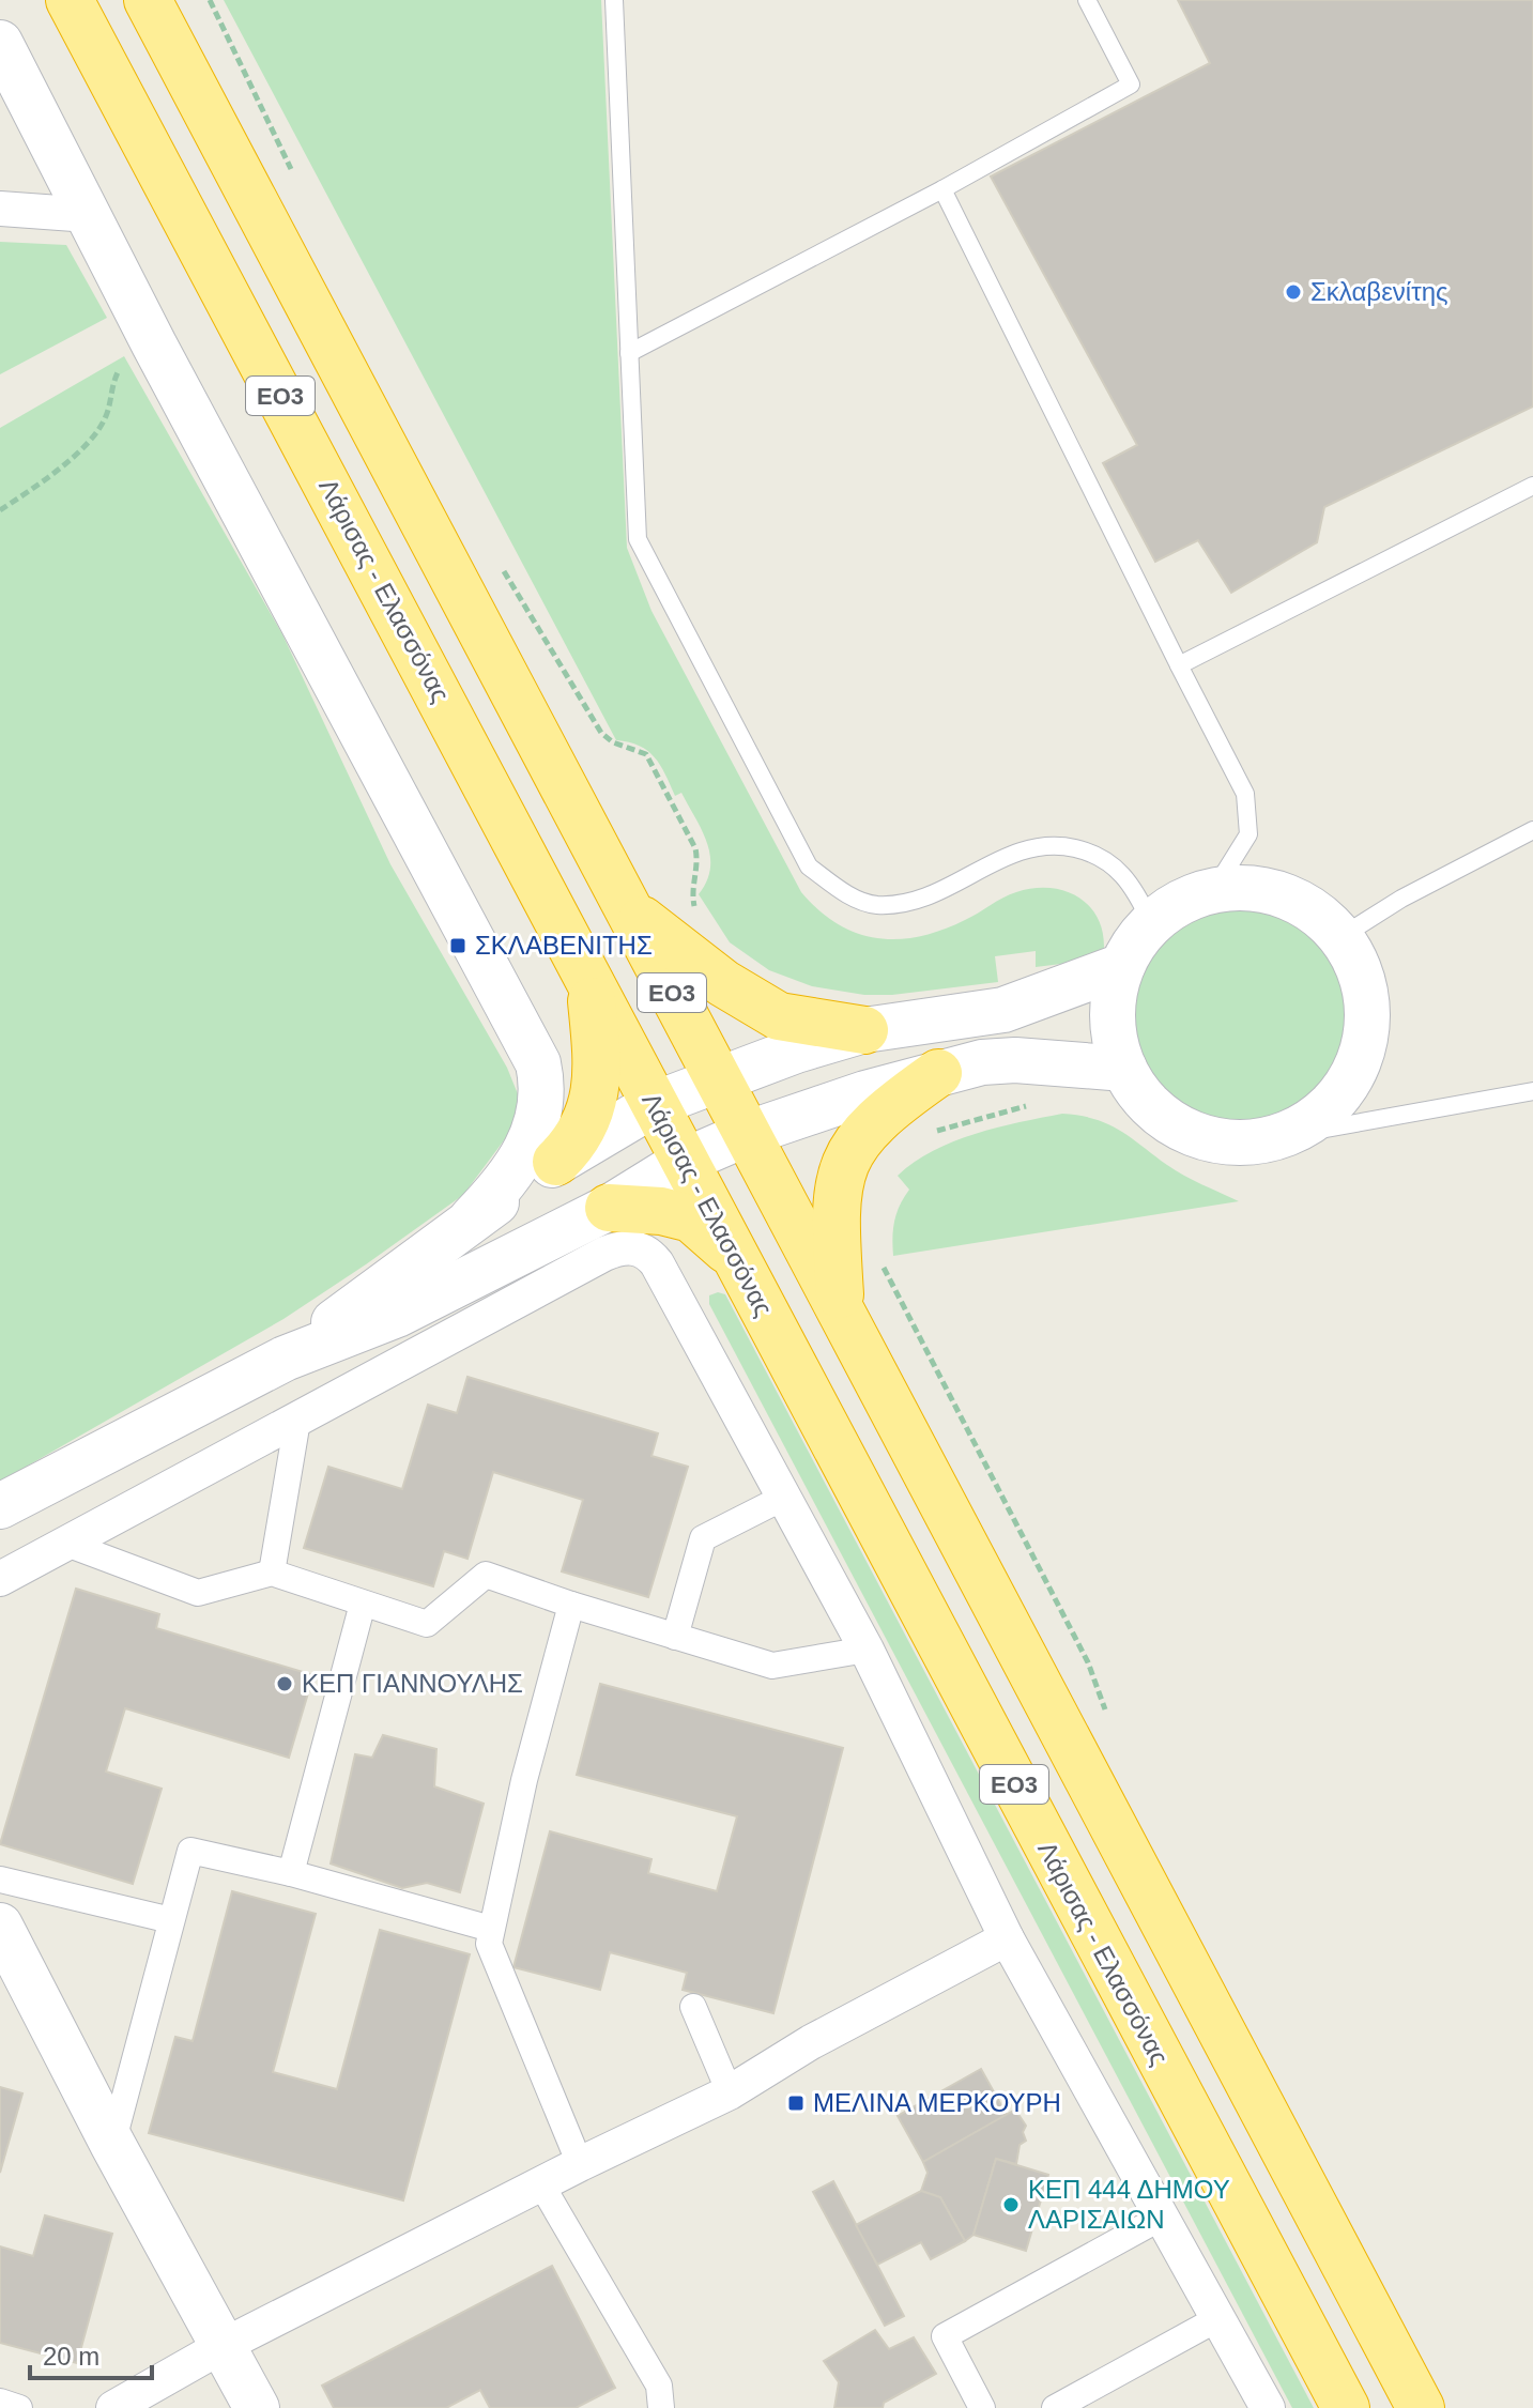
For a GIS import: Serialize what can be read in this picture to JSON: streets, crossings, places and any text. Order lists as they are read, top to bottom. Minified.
{"streets":{"highway":["ΕΟ3","Λάρισας - Ελασσόνας"]},"places":{"other":["Σκλαβενίτης","ΚΕΠ ΓΙΑΝΝΟΥΛΗΣ","ΚΕΠ 444 ΔΗΜΟΥ ΛΑΡΙΣΑΙΩΝ"],"transit":["ΣΚΛΑΒΕΝΙΤΗΣ","ΜΕΛΙΝΑ ΜΕΡΚΟΥΡΗ"]},"scale_bar":"20 m"}
